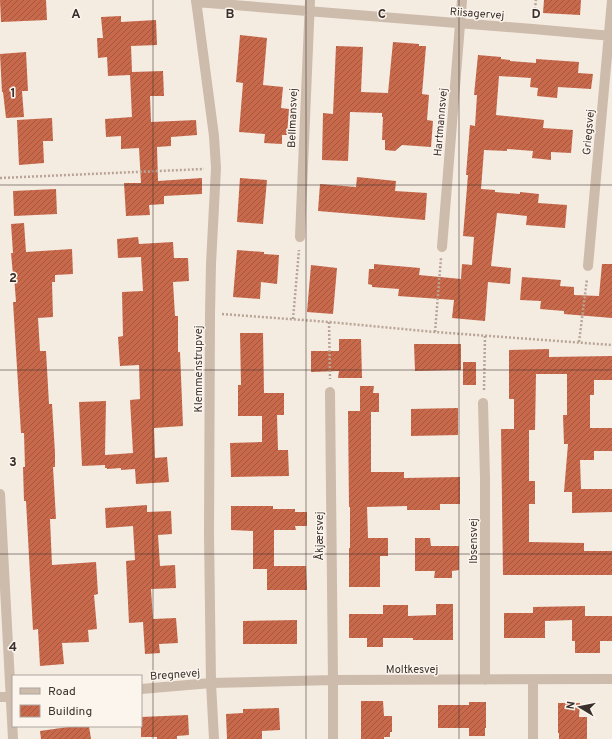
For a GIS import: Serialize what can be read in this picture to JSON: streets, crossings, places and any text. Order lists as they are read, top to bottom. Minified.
{"streets":{"street":["Riisagervej","Bellmansvej","Hartmannsvej","Griegsvej","Klemmenstrupvej","Åkjærsvej","Ibsensvej","Moltkesvej","Bregnevej"]},"crossings":[["Riisagervej","Bellmansvej"],["Riisagervej","Hartmannsvej"],["Riisagervej","Griegsvej"],["Riisagervej","Klemmenstrupvej"],["Klemmenstrupvej","Moltkesvej"],["Klemmenstrupvej","Bregnevej"],["Åkjærsvej","Moltkesvej"],["Ibsensvej","Moltkesvej"],["Moltkesvej","Bregnevej"]],"legend":["Road","Building"],"north":"left","grid":{"columns":["A","B","C","D"],"rows":["1","2","3","4"]}}
